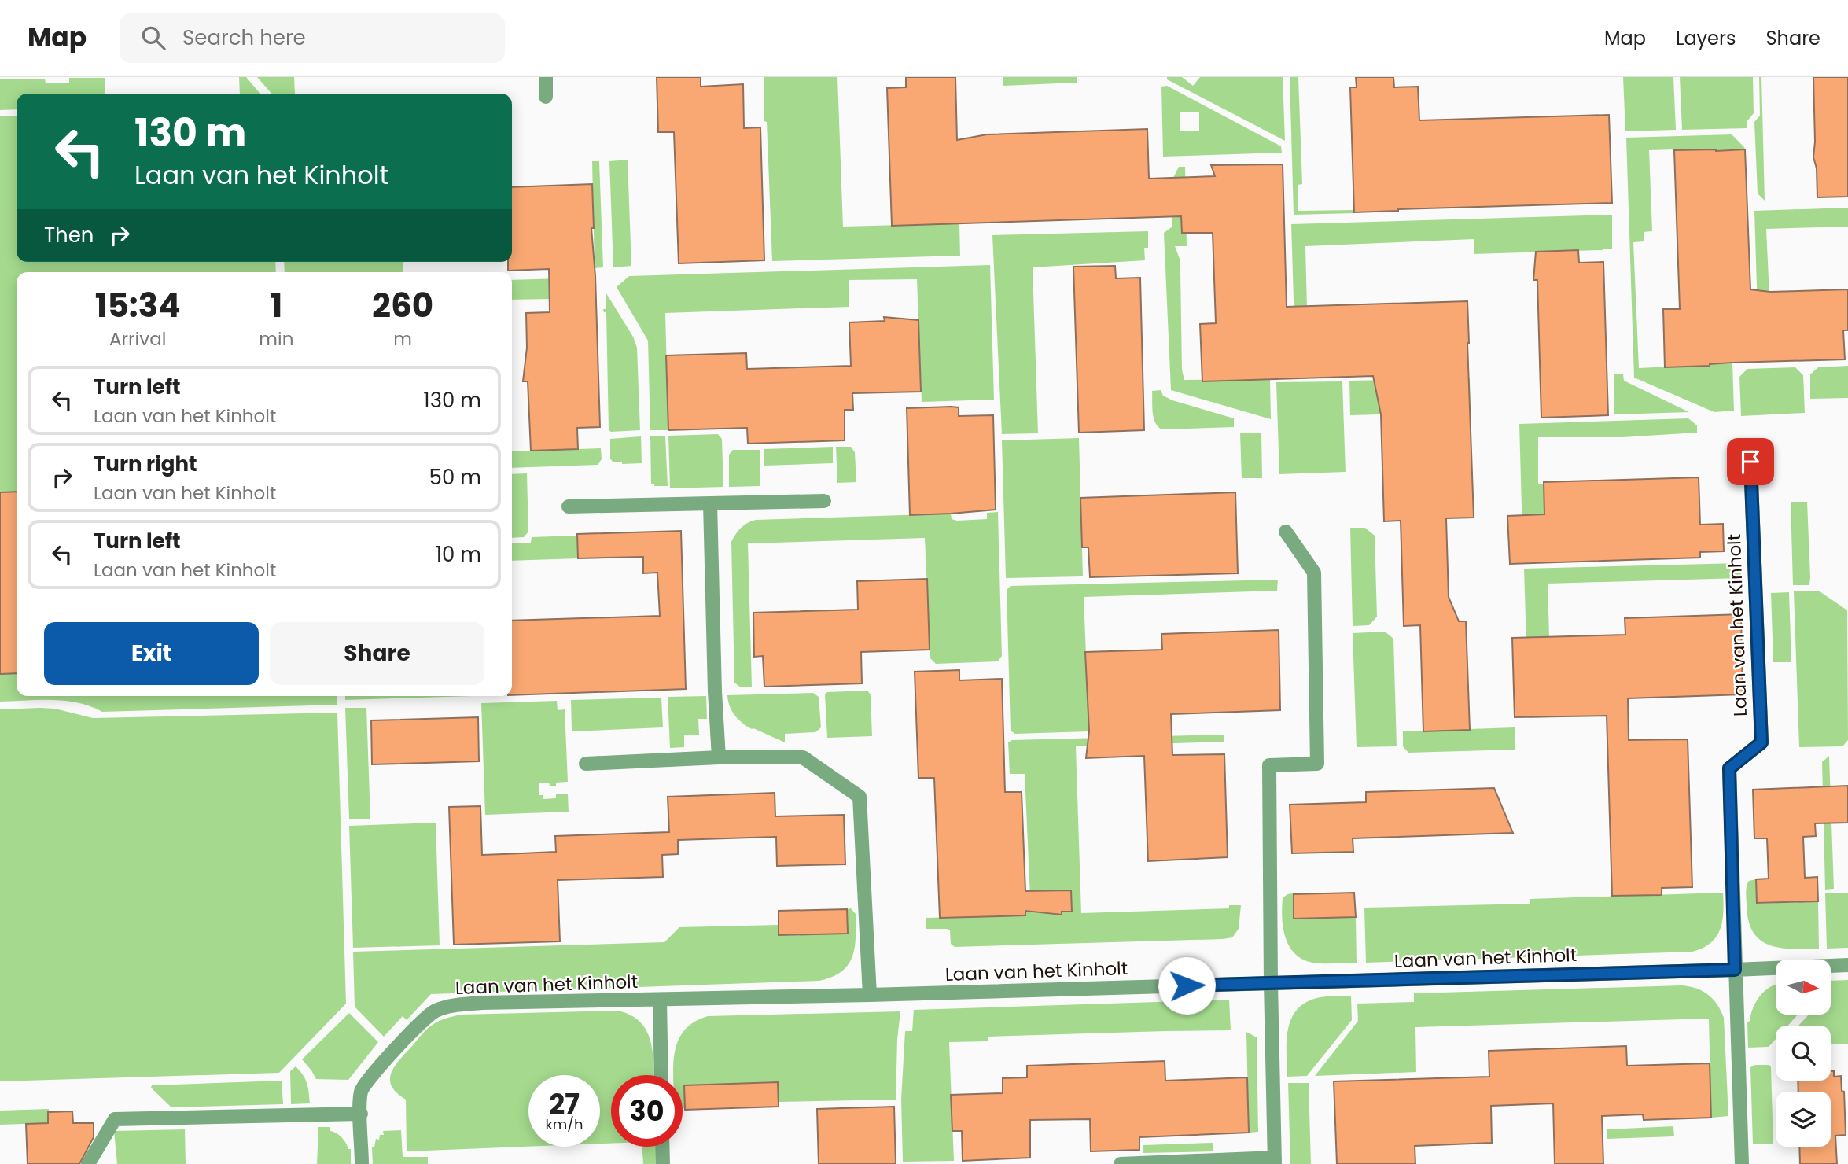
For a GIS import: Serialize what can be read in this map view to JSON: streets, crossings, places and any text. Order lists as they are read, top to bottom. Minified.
{"streets":{"street":["Laan van het Kinholt"]},"north":"right","page":{"header":"Map","search":"Search here","nav":["Map","Layers","Share"],"turn":["130 m","Laan van het Kinholt"],"then":"Then","eta":["15:34","Arrival","1","min","260","m"],"list":[{"name":"Turn left","note":"Laan van het Kinholt","value":"130 m"},{"name":"Turn right","note":"Laan van het Kinholt","value":"50 m"},{"name":"Turn left","note":"Laan van het Kinholt","value":"10 m"}],"buttons":["Exit","Share"],"speed":"27 km/h","limit":"30"}}
